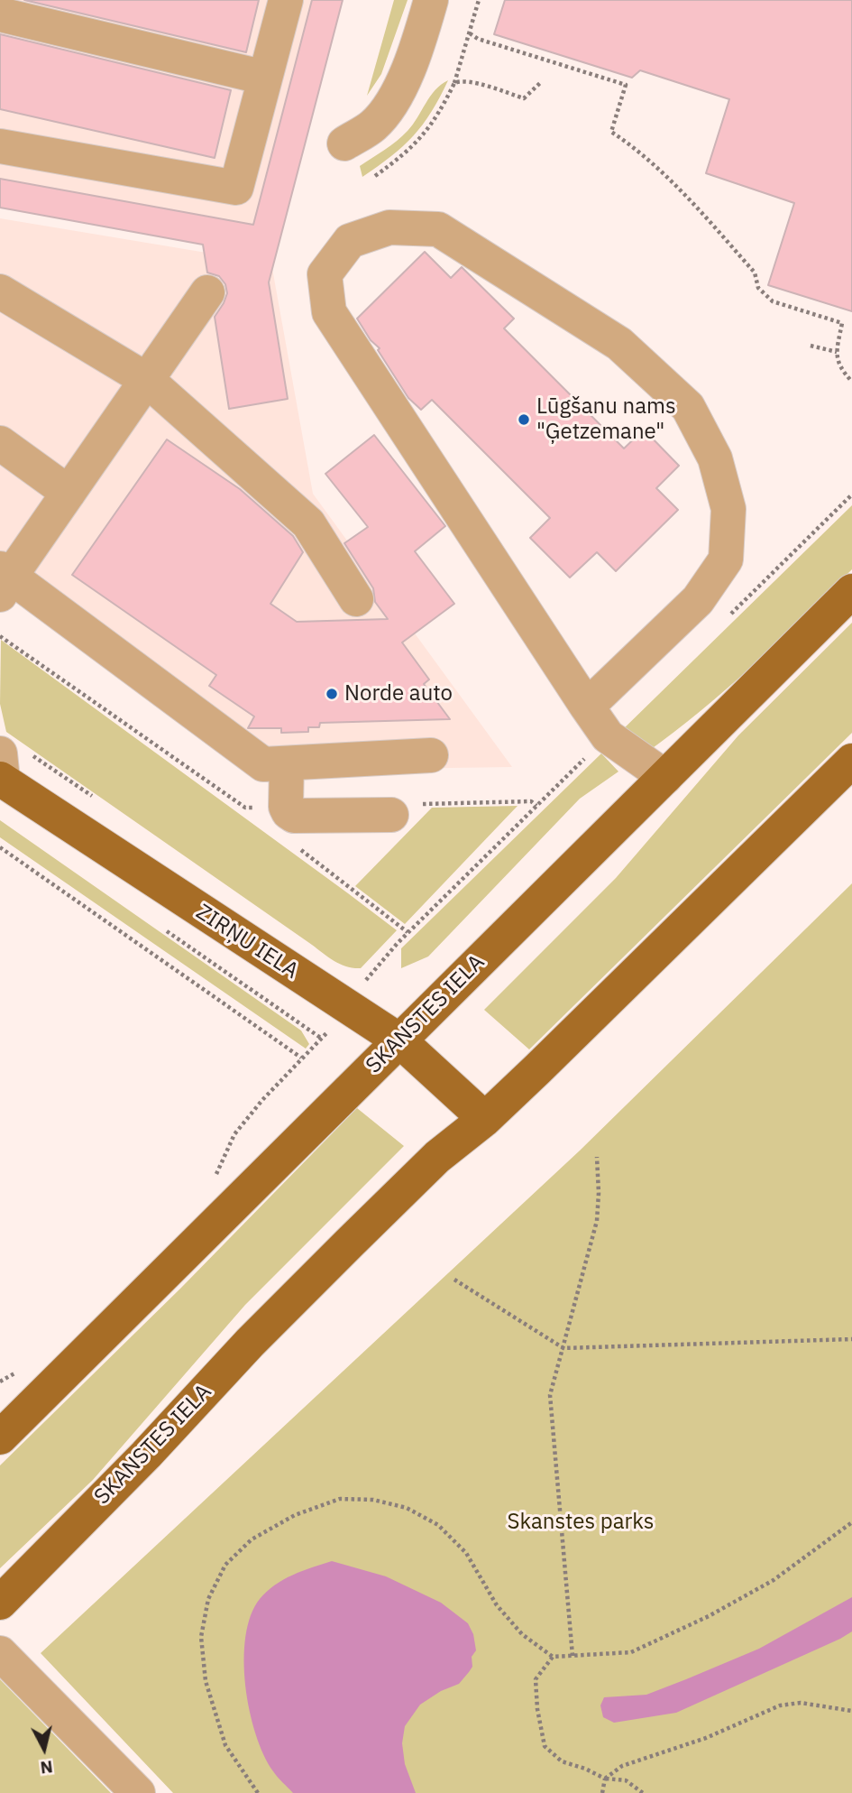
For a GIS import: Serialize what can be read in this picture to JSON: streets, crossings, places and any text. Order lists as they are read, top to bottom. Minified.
{"streets":{"main road":["ZIRŅU IELA","SKANSTES IELA"]},"crossings":[["ZIRŅU IELA","SKANSTES IELA"]],"parks":["Skanstes parks"],"places":["Lūgšanu nams \"Ģetzemane\"","Norde auto"],"north":"bottom"}
